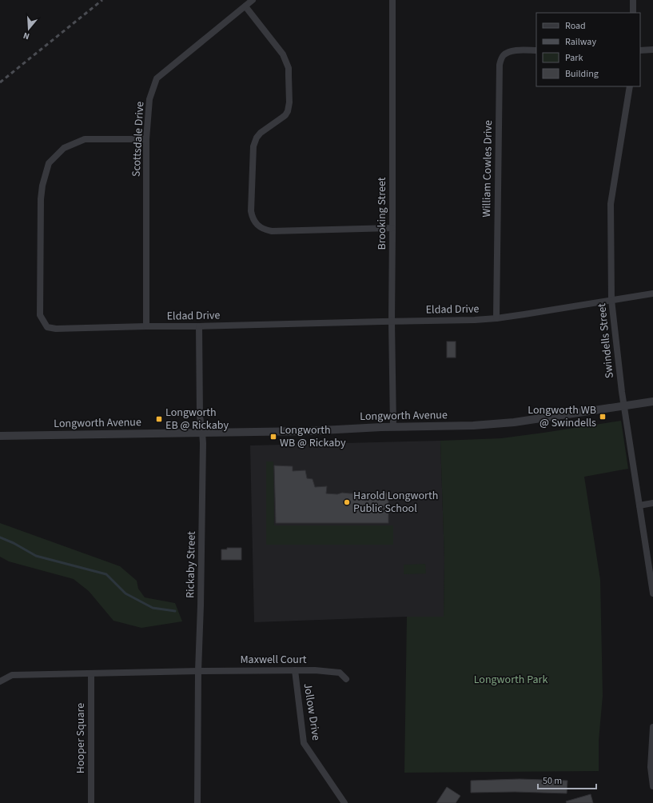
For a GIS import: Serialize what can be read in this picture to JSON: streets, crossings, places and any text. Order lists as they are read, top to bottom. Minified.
{"streets":{"street":["Scottsdale Drive","William Cowles Drive","Brooking Street","Eldad Drive","Swindells Street","Longworth Avenue","Rickaby Street","Maxwell Court","Jollow Drive","Hooper Square"]},"crossings":[["Scottsdale Drive","Eldad Drive"],["William Cowles Drive","Eldad Drive"],["Brooking Street","Eldad Drive"],["Brooking Street","Longworth Avenue"],["Eldad Drive","Swindells Street"],["Eldad Drive","Rickaby Street"],["Swindells Street","Longworth Avenue"],["Longworth Avenue","Rickaby Street"],["Rickaby Street","Maxwell Court"],["Maxwell Court","Jollow Drive"]],"parks":["Longworth Park"],"places":{"transit":["Longworth WB @ Swindells","Longworth EB @ Rickaby","Longworth WB @ Rickaby"],"other":["Harold Longworth Public School"]},"legend":["Road","Railway","Park","Building"],"scale_bar":"50 m","north":"bottom"}
